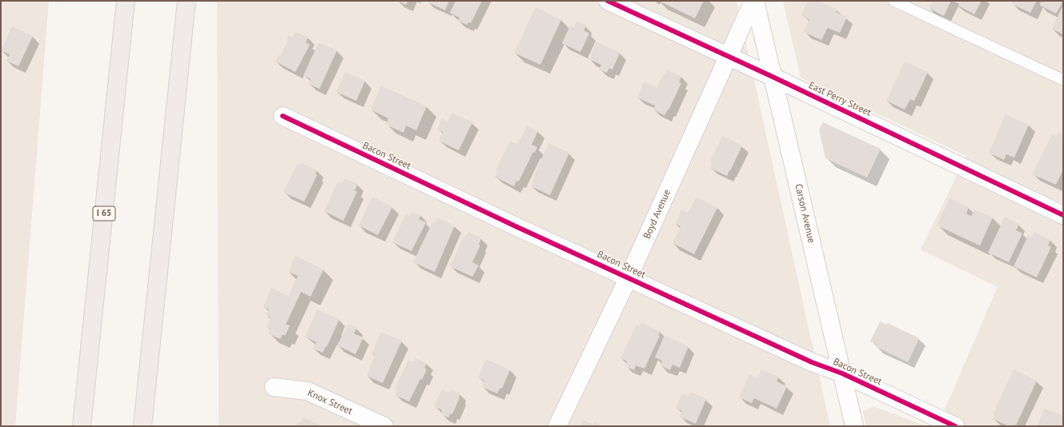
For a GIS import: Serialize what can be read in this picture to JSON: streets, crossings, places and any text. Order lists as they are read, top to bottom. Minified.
{"streets":{"highway":["I 65"],"street":["East Perry Street","Bacon Street","Carson Avenue","Boyd Avenue","Knox Street"]},"crossings":[["East Perry Street","Carson Avenue"],["East Perry Street","Boyd Avenue"],["Bacon Street","Carson Avenue"],["Bacon Street","Boyd Avenue"],["Carson Avenue","Boyd Avenue"]]}
